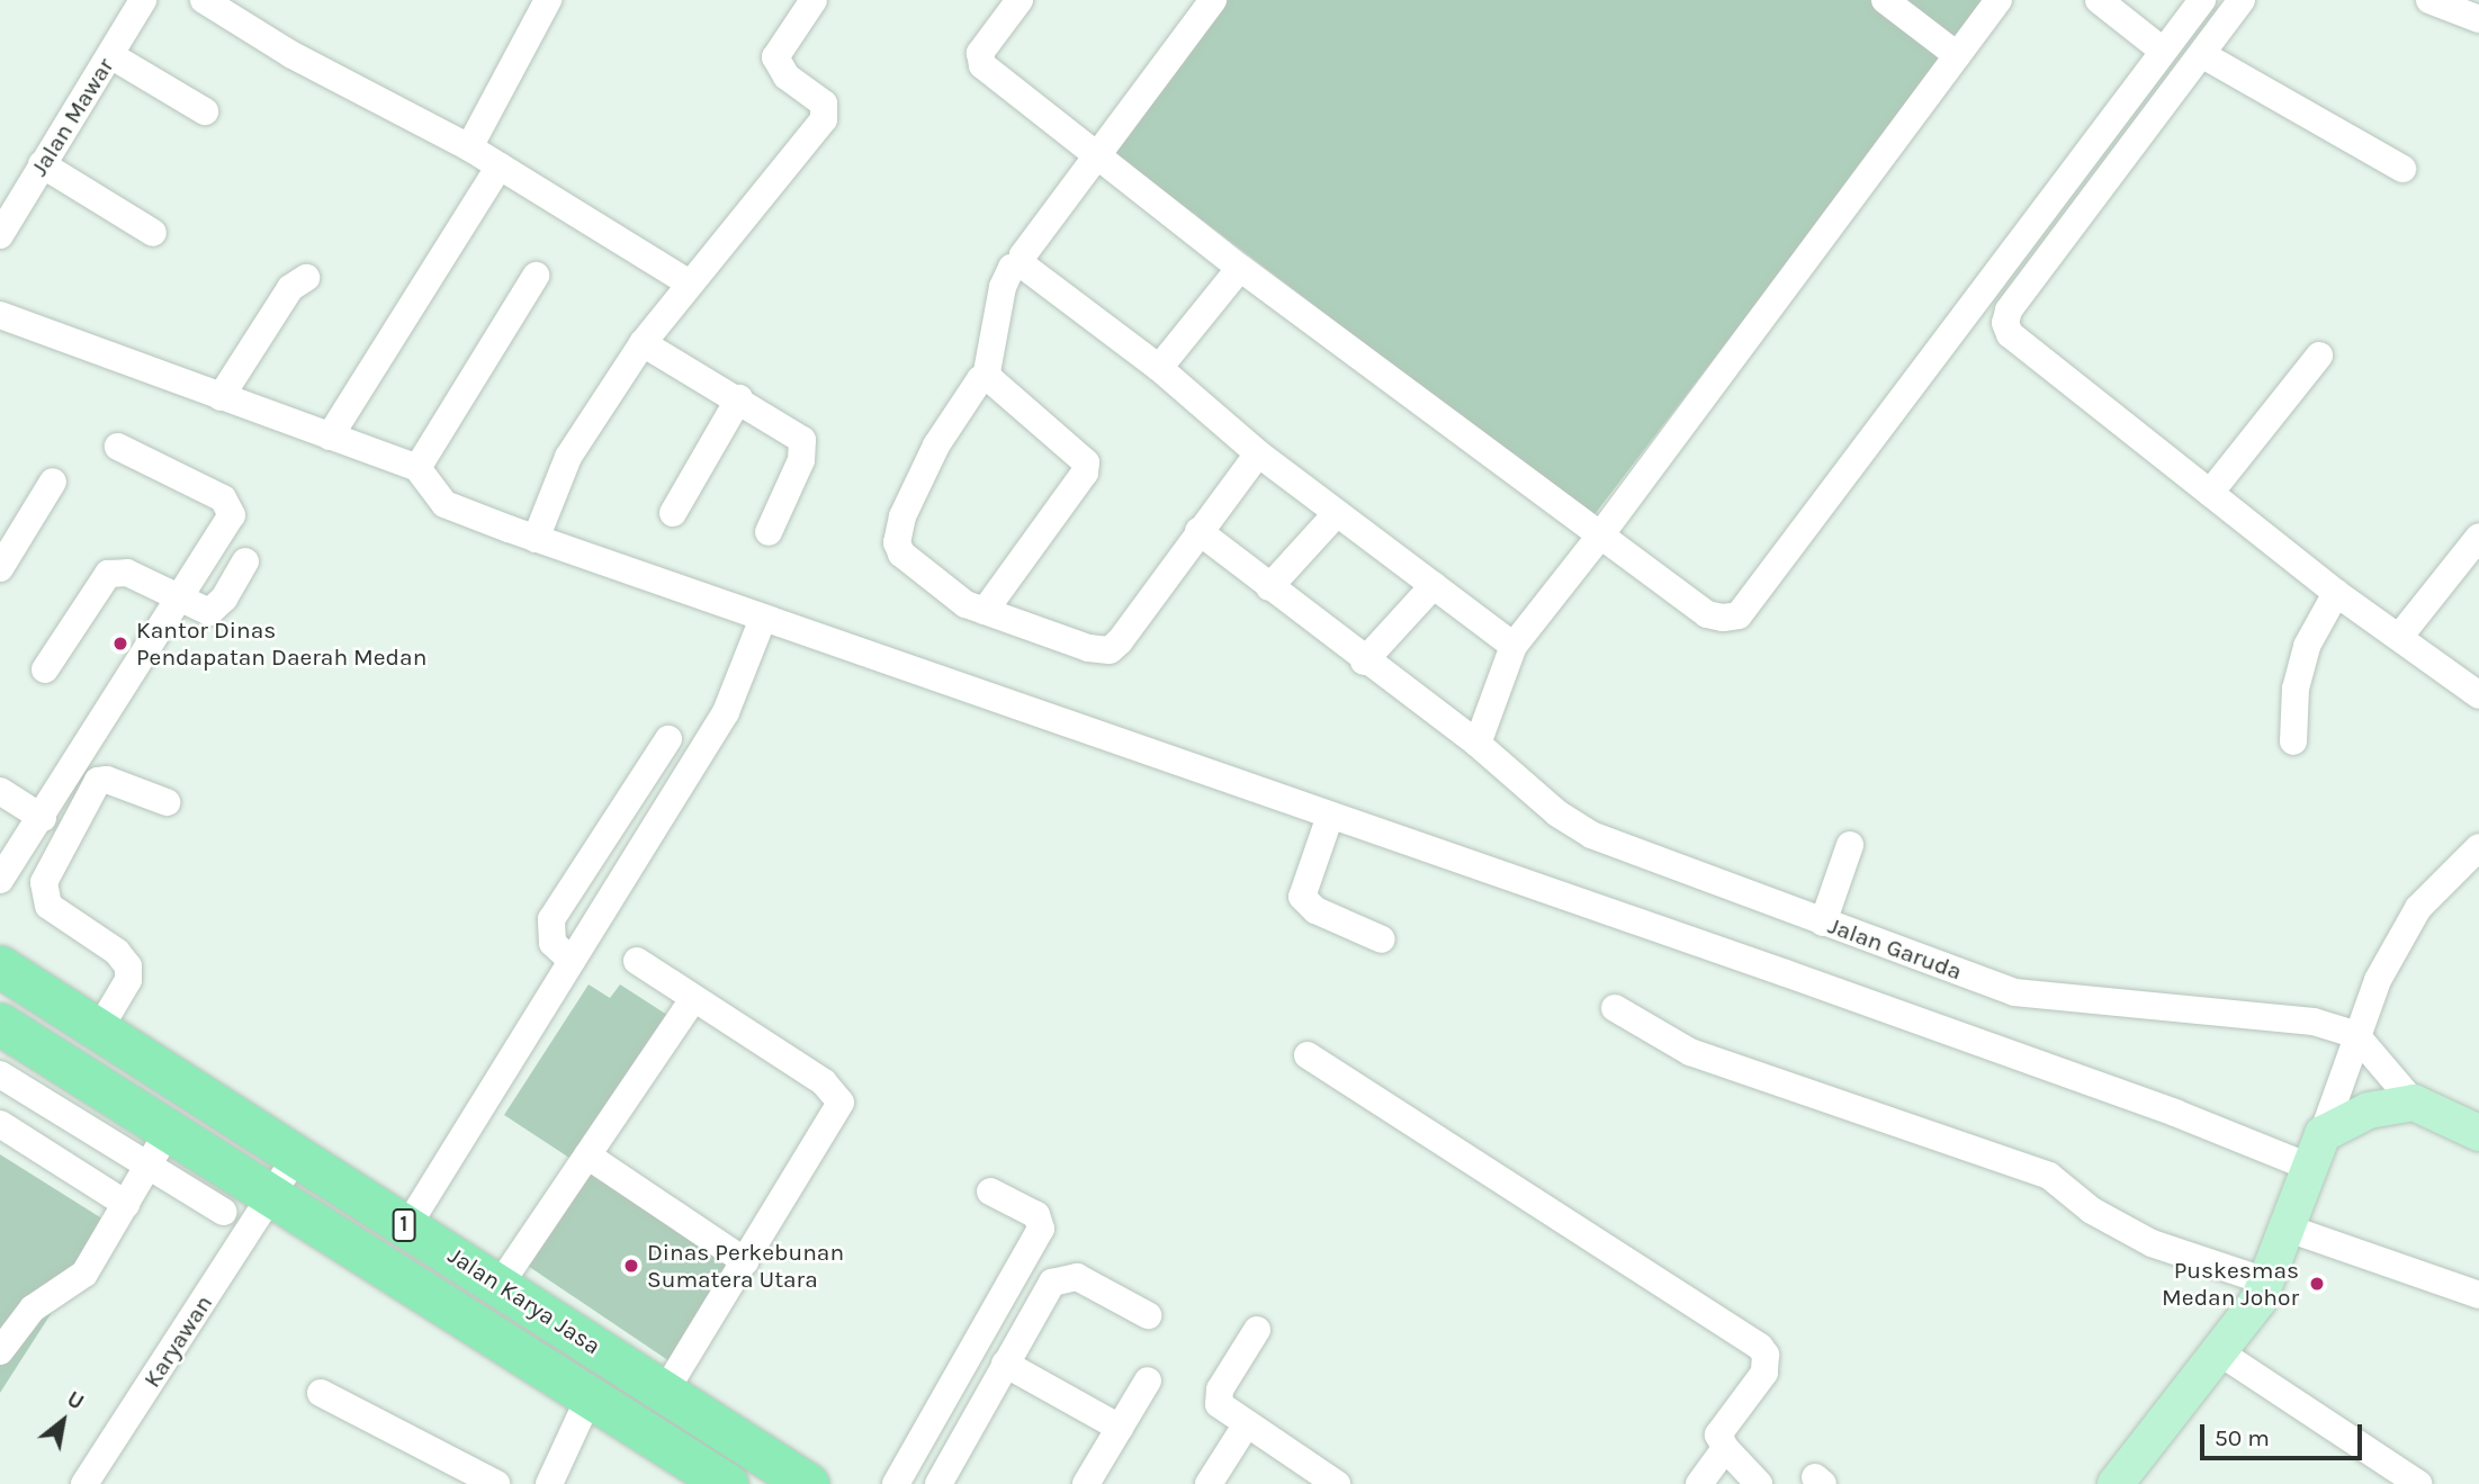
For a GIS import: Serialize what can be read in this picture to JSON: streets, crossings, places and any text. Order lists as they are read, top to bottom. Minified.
{"streets":{"highway":["1","Jalan Karya Jasa"],"street":["Jalan Mawar","Jalan Garuda","Karyawan"]},"crossings":[["Jalan Karya Jasa","Karyawan"]],"places":["Kantor Dinas Pendapatan Daerah Medan","Dinas Perkebunan Sumatera Utara","Puskesmas Medan Johor"],"scale_bar":"50 m","north":"top right"}
